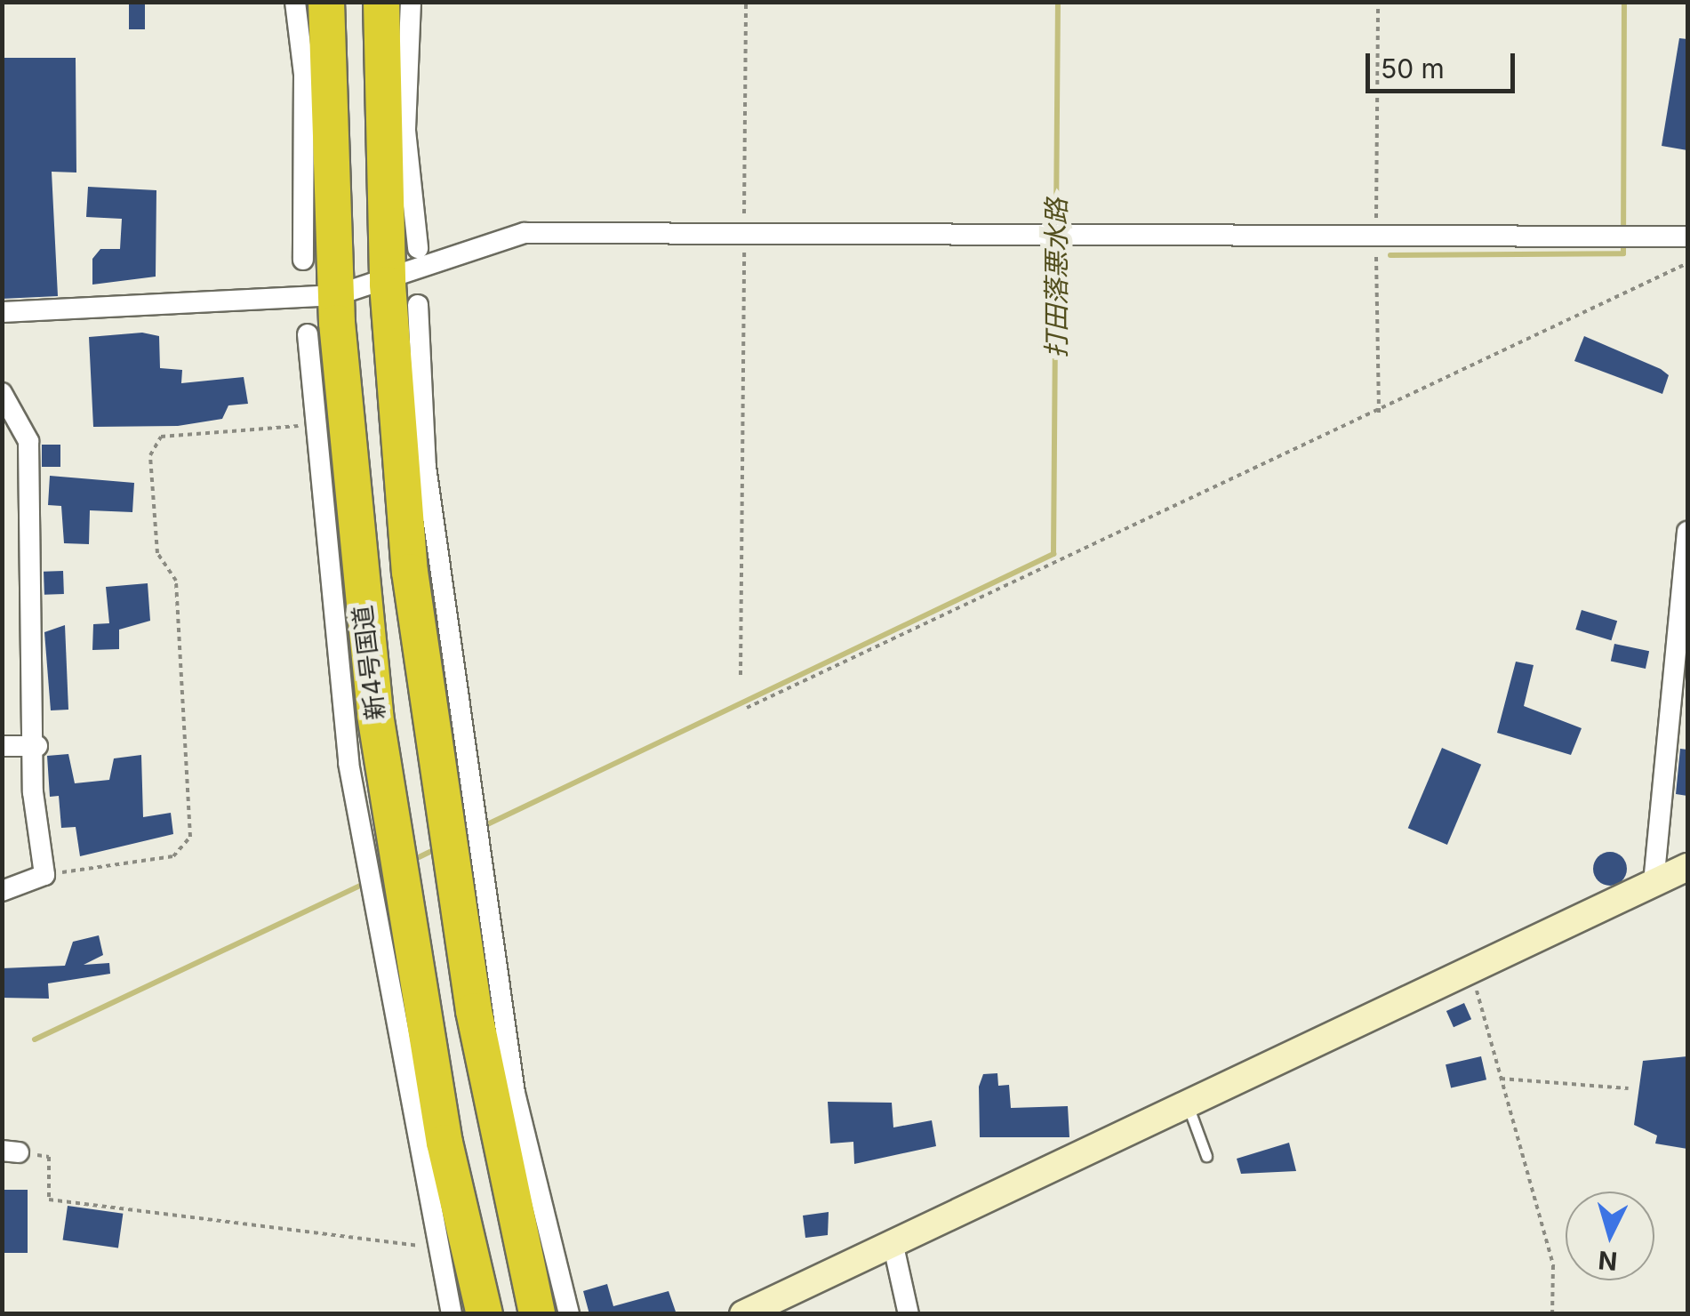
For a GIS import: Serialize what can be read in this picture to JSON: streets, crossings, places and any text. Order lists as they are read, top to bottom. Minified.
{"streets":{"highway":["新4号国道"]},"water":["打田落悪水路"],"scale_bar":"50 m","north":"bottom"}
